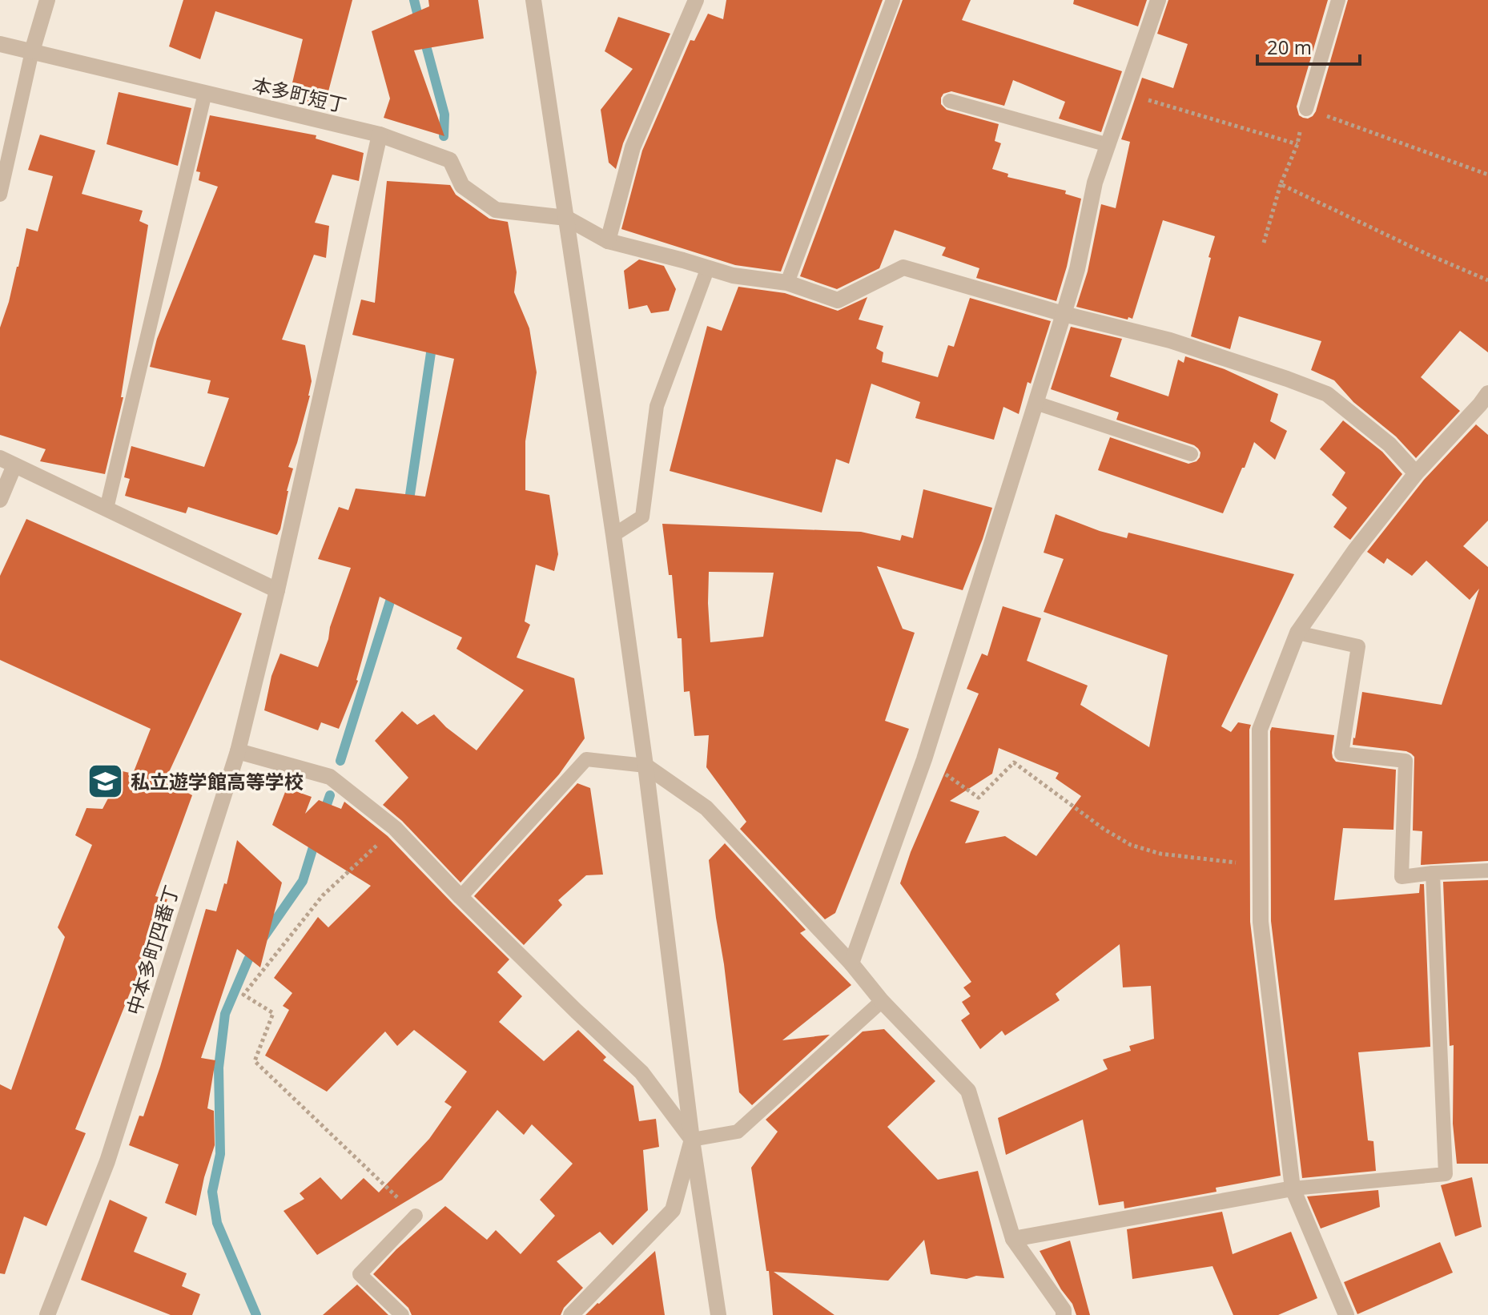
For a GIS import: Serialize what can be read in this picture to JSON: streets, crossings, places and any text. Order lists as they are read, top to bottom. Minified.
{"streets":{"street":["本多町短丁","中本多町四番丁"]},"crossings":[["本多町短丁","中本多町四番丁"]],"places":{"school or university":["私立遊学館高等学校"]},"scale_bar":"20 m"}
